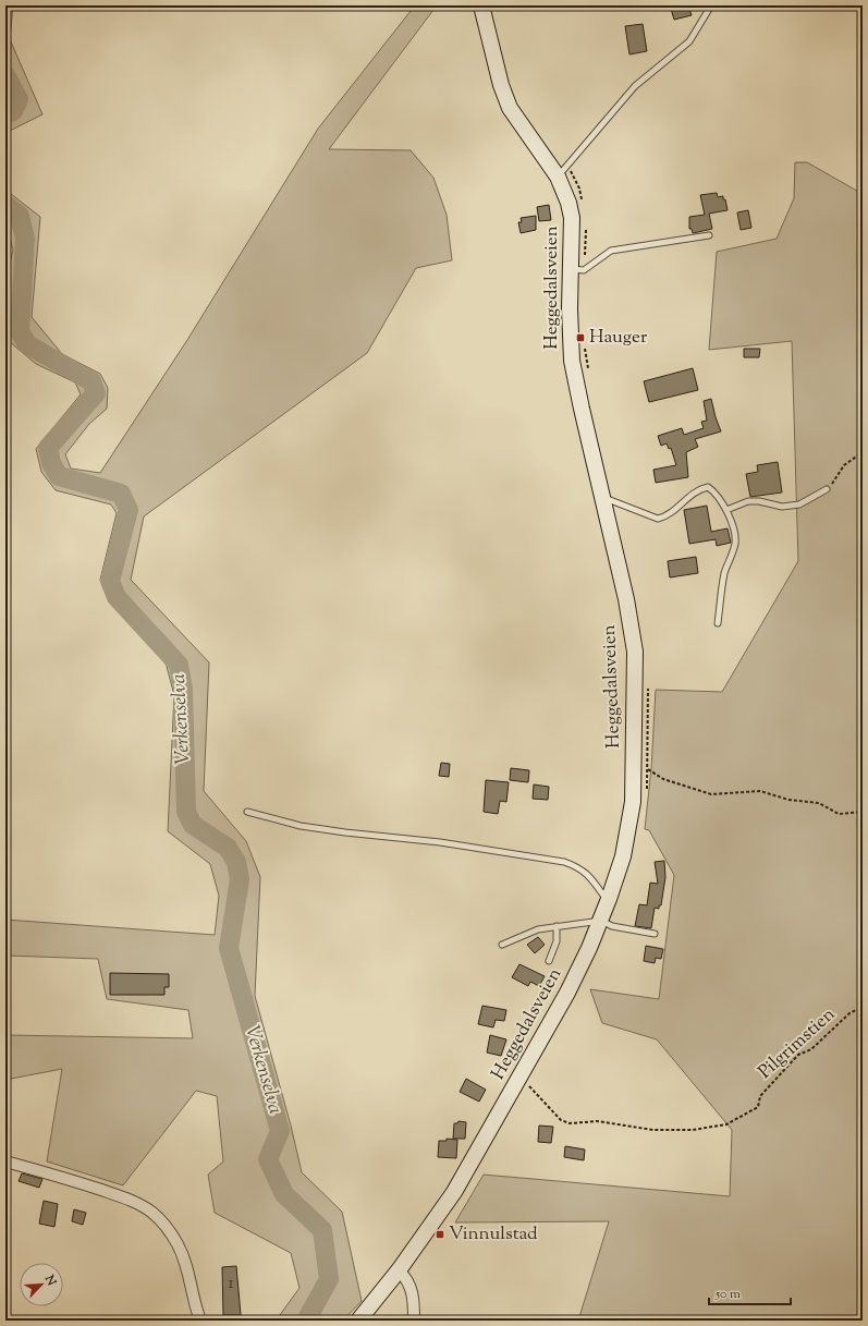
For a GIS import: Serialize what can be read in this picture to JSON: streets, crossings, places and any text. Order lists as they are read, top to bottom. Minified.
{"streets":{"main road":["Heggedalsveien"],"path":["Pilgrimstien"]},"crossings":[["Heggedalsveien","Pilgrimstien"]],"water":["Verkenselva"],"places":{"transit":["Hauger","Vinnulstad"]},"house_numbers":["1"],"scale_bar":"50 m","north":"top right"}
